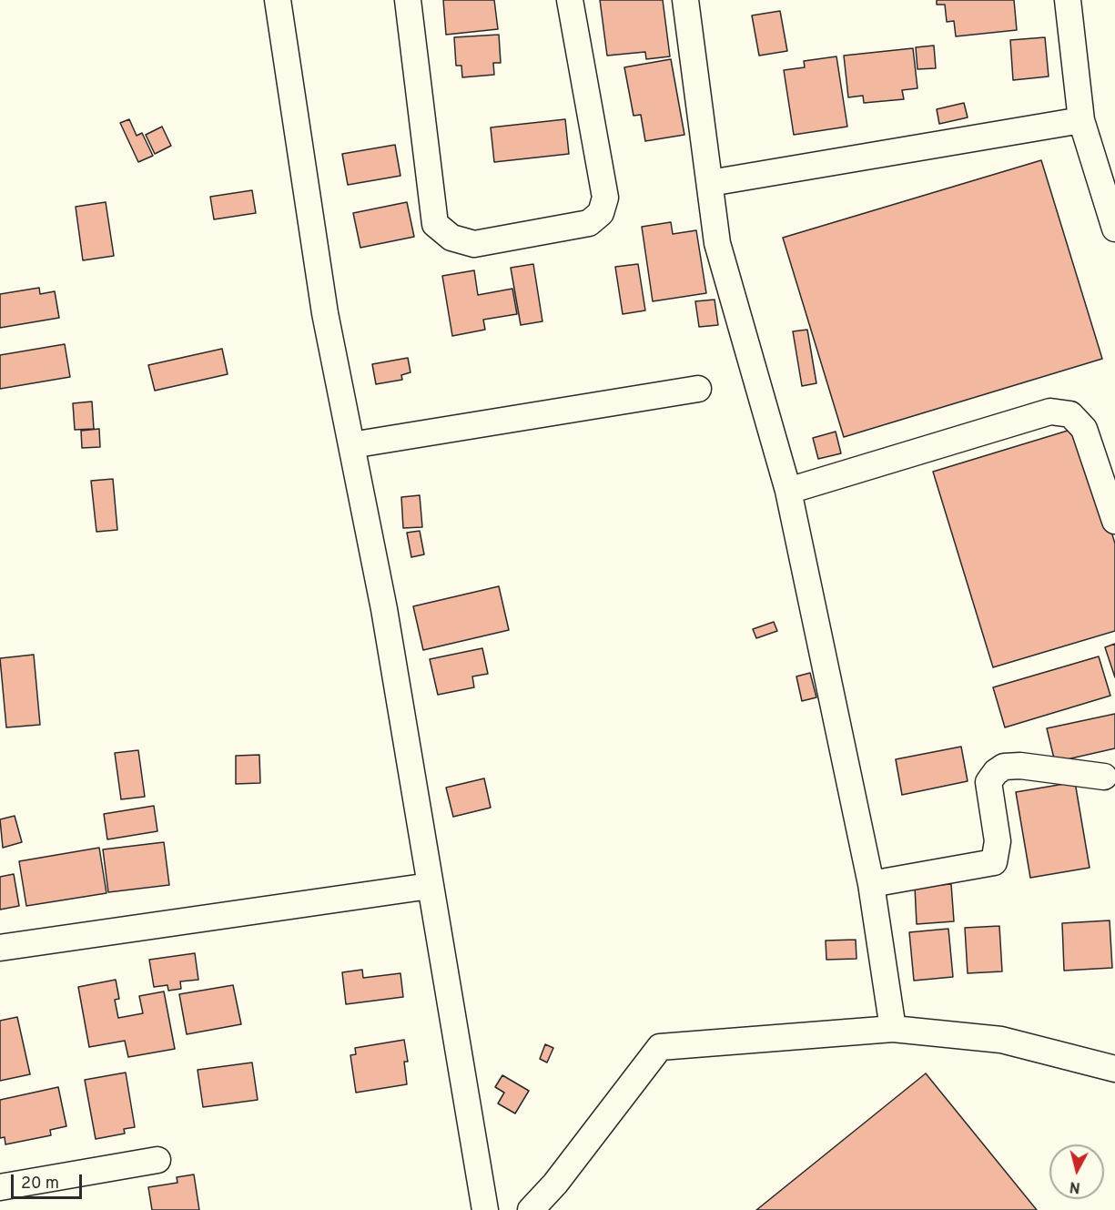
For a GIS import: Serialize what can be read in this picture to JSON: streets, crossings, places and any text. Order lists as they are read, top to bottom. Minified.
{"scale_bar":"20 m","north":"bottom"}
